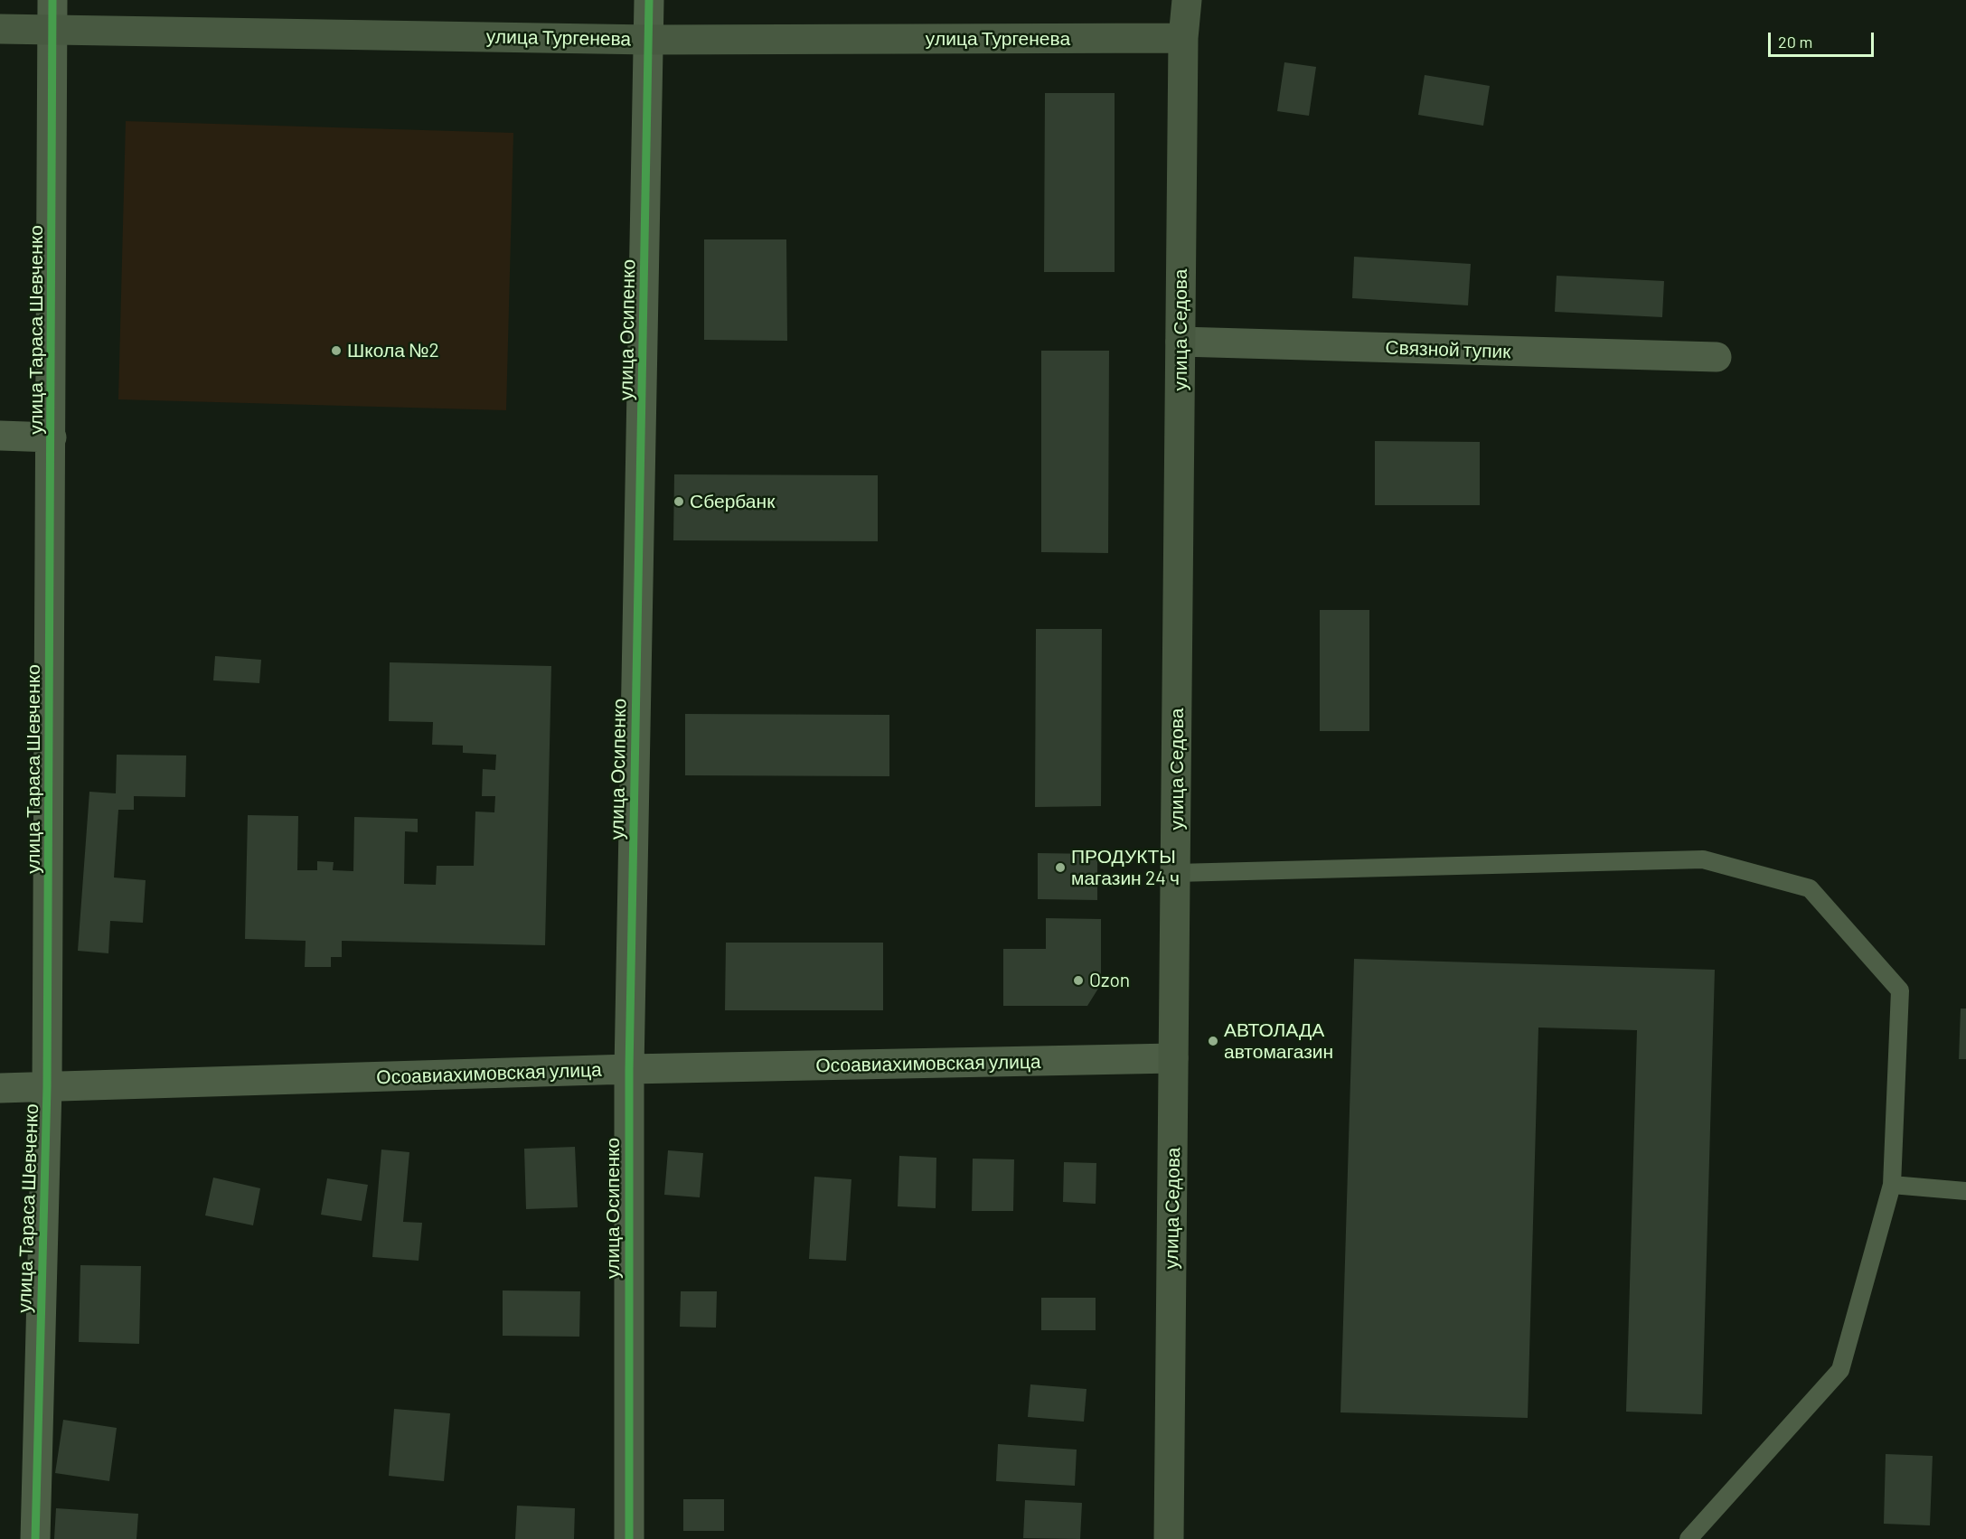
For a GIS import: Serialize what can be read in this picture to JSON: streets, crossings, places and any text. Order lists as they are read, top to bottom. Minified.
{"streets":{"main road":["улица Тургенева","улица Седова"],"street":["улица Тараса Шевченко","улица Осипенко","Связной тупик","Осоавиахимовская улица"]},"crossings":[["улица Тургенева","улица Тараса Шевченко"],["улица Тургенева","улица Осипенко"],["улица Тургенева","улица Седова"],["улица Тараса Шевченко","Осоавиахимовская улица"],["улица Осипенко","Осоавиахимовская улица"],["улица Седова","Связной тупик"],["улица Седова","Осоавиахимовская улица"]],"places":["Школа №2","Сбербанк","ПРОДУКТЫ магазин 24 ч","Ozon","АВТОЛАДА автомагазин"],"scale_bar":"20 m"}
